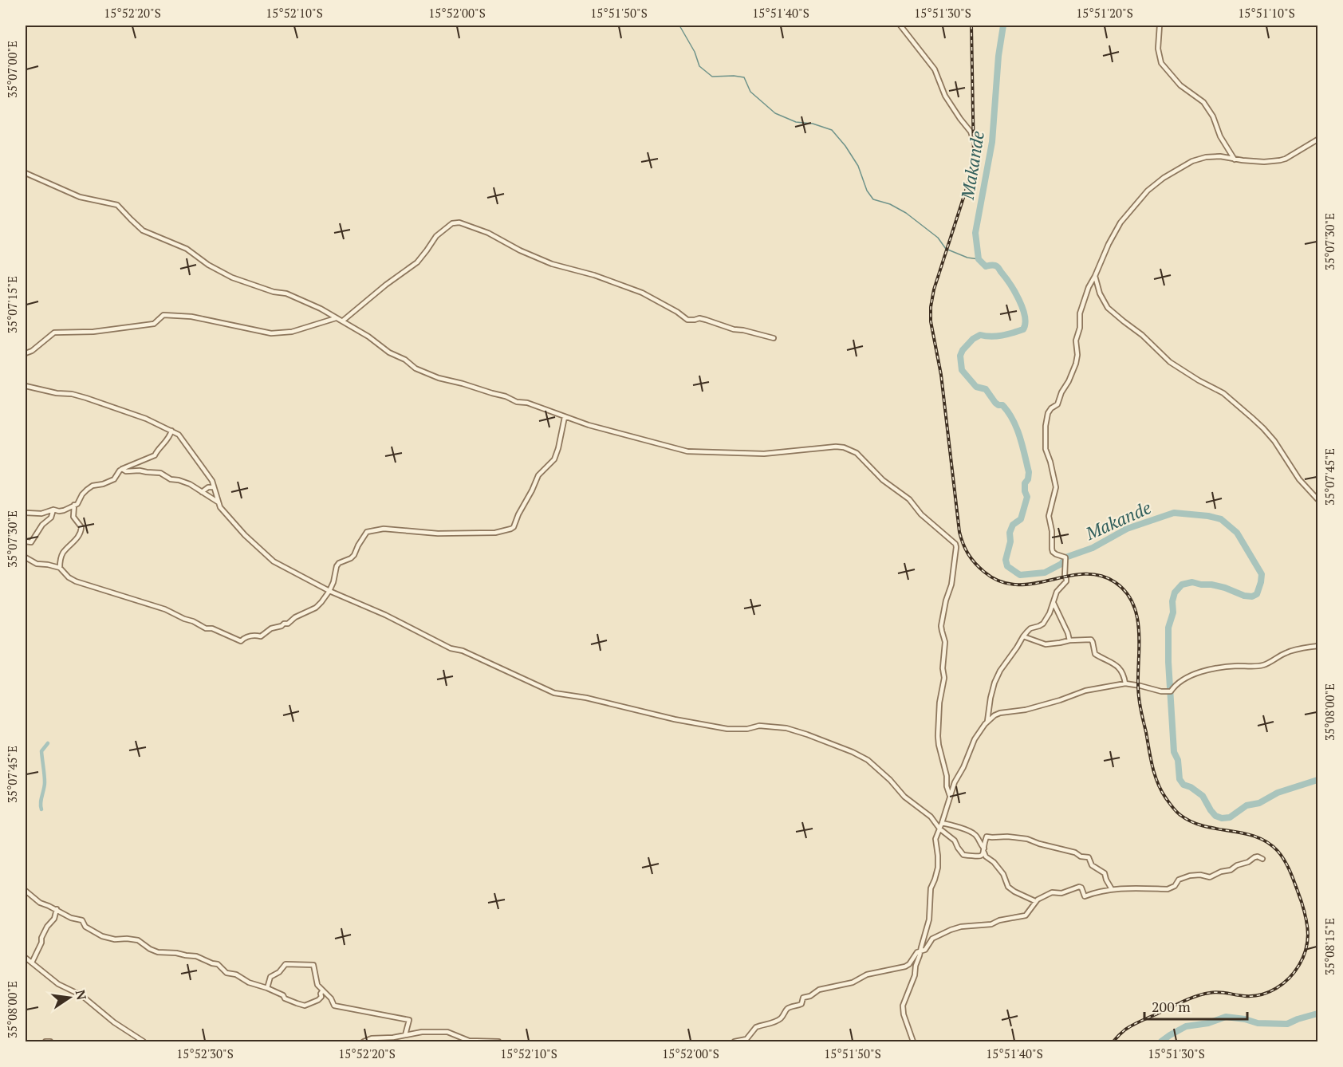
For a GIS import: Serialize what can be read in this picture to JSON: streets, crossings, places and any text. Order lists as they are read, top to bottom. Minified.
{"water":["Makande"],"scale_bar":"200 m","north":"right","coordinates":["15°52'20\"S","15°52'10\"S","15°52'00\"S","15°51'50\"S","15°51'40\"S","15°51'30\"S","15°51'20\"S","15°51'10\"S","35°07'00\"E","35°07'30\"E","35°07'15\"E","35°07'45\"E","35°08'00\"E","35°08'15\"E","15°52'30\"S"]}
